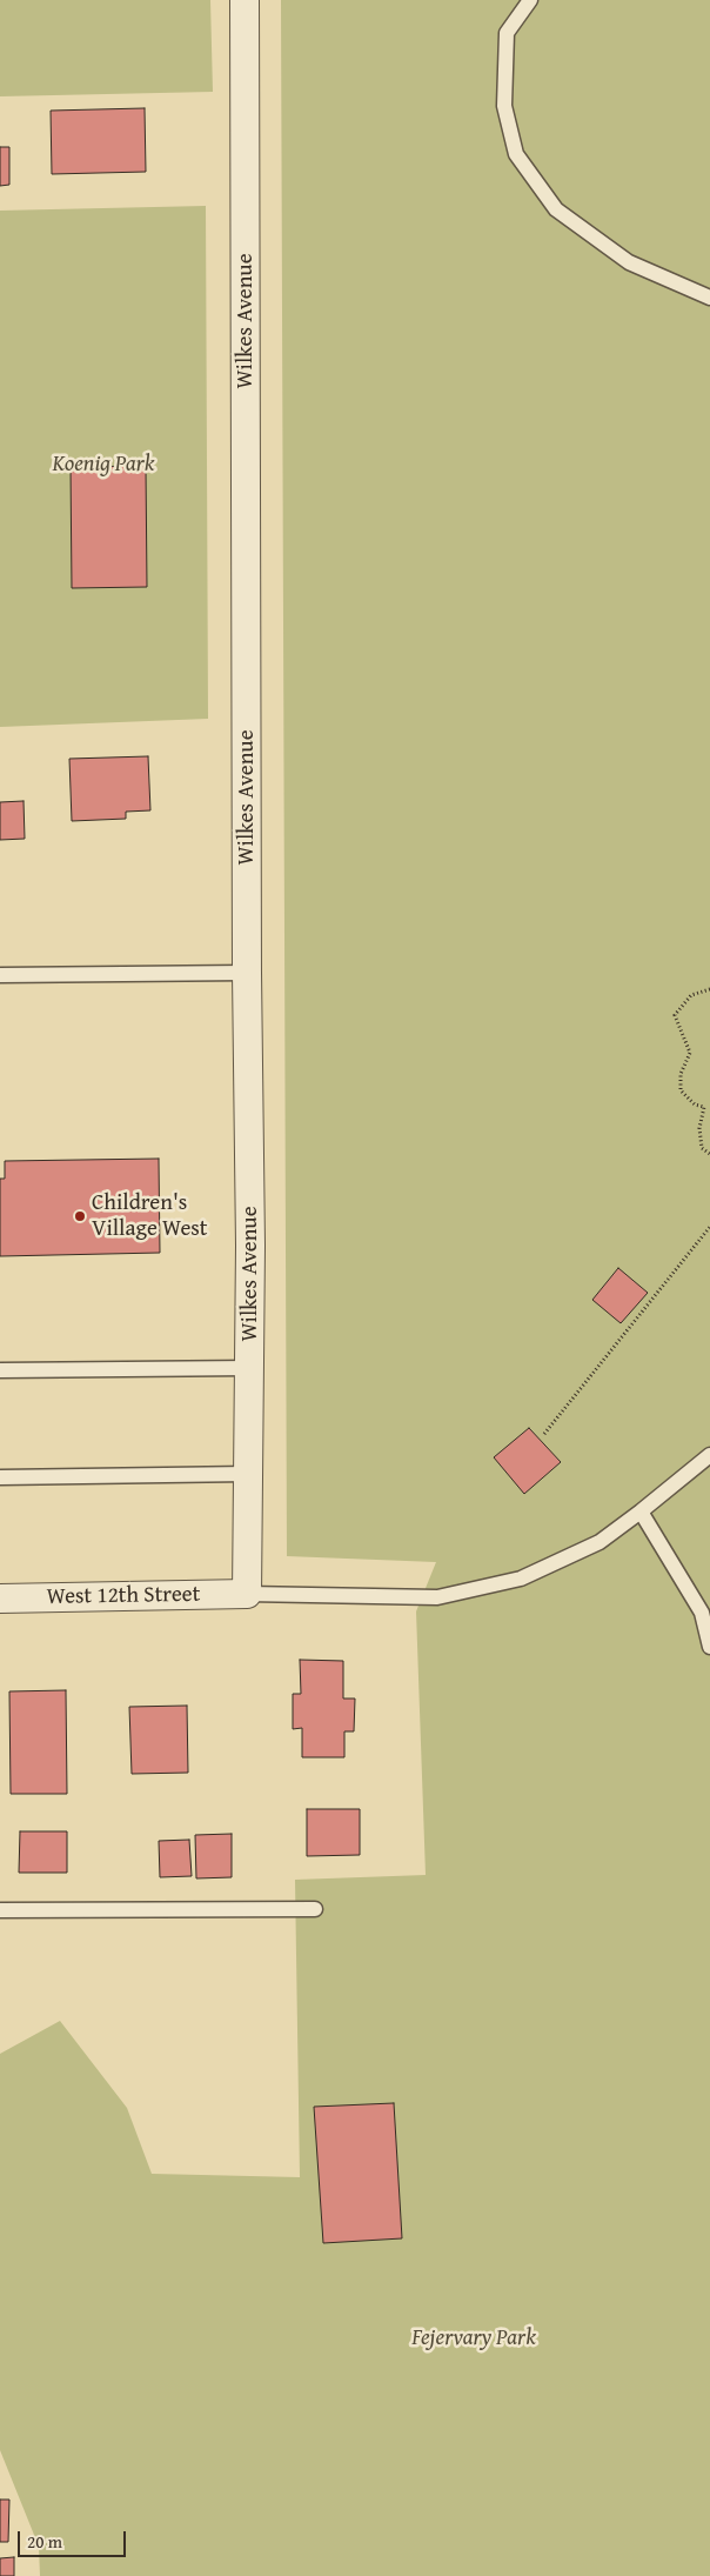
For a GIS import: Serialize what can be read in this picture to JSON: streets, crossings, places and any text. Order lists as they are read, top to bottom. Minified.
{"streets":{"street":["Wilkes Avenue","West 12th Street"]},"crossings":[["Wilkes Avenue","West 12th Street"]],"parks":["Koenig Park","Fejervary Park"],"places":["Children's Village West"],"scale_bar":"20 m"}
